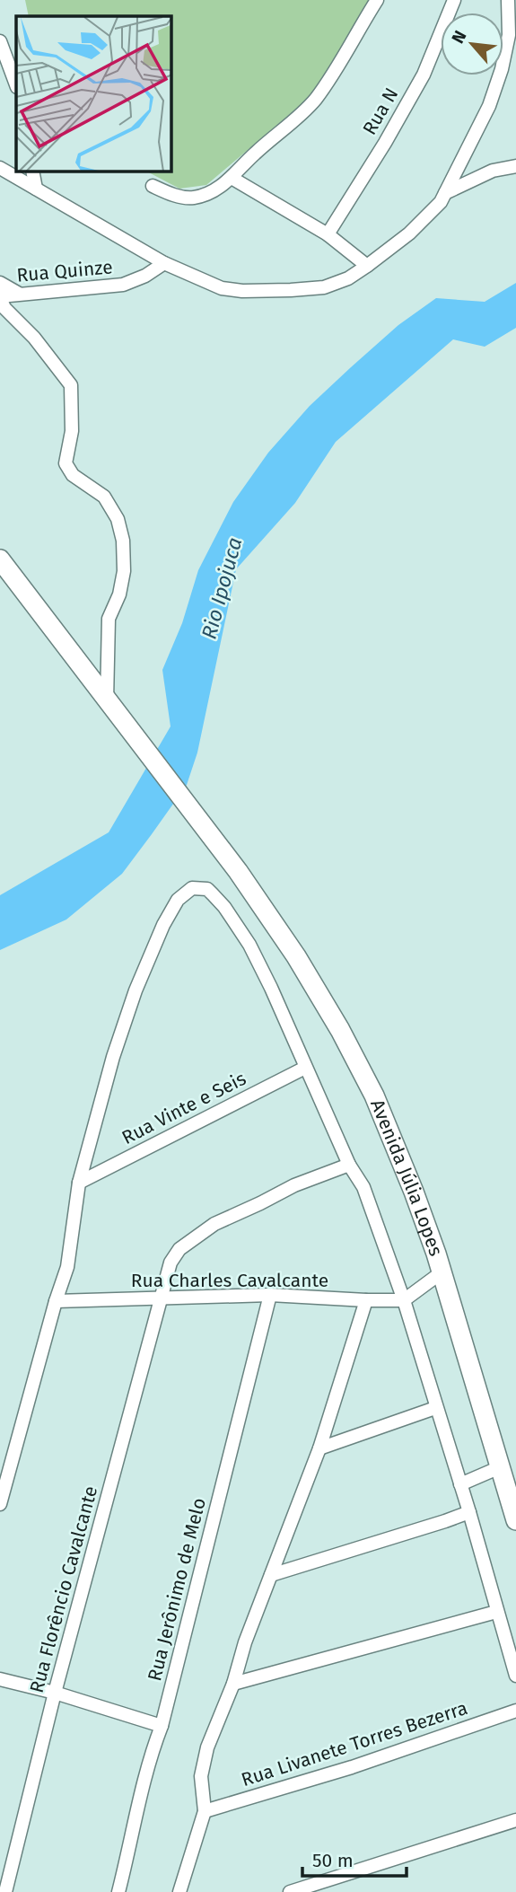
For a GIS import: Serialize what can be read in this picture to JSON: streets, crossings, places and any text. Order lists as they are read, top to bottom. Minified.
{"streets":{"main road":["Avenida Júlia Lopes"],"street":["Rua N","Rua Quinze","Rua Vinte e Seis","Rua Charles Cavalcante","Rua Florêncio Cavalcante","Rua Jerônimo de Melo","Rua Livanete Torres Bezerra"]},"crossings":[["Rua Charles Cavalcante","Rua Florêncio Cavalcante"],["Rua Charles Cavalcante","Rua Jerônimo de Melo"]],"water":["Rio Ipojuca"],"scale_bar":"50 m","north":"top left"}
